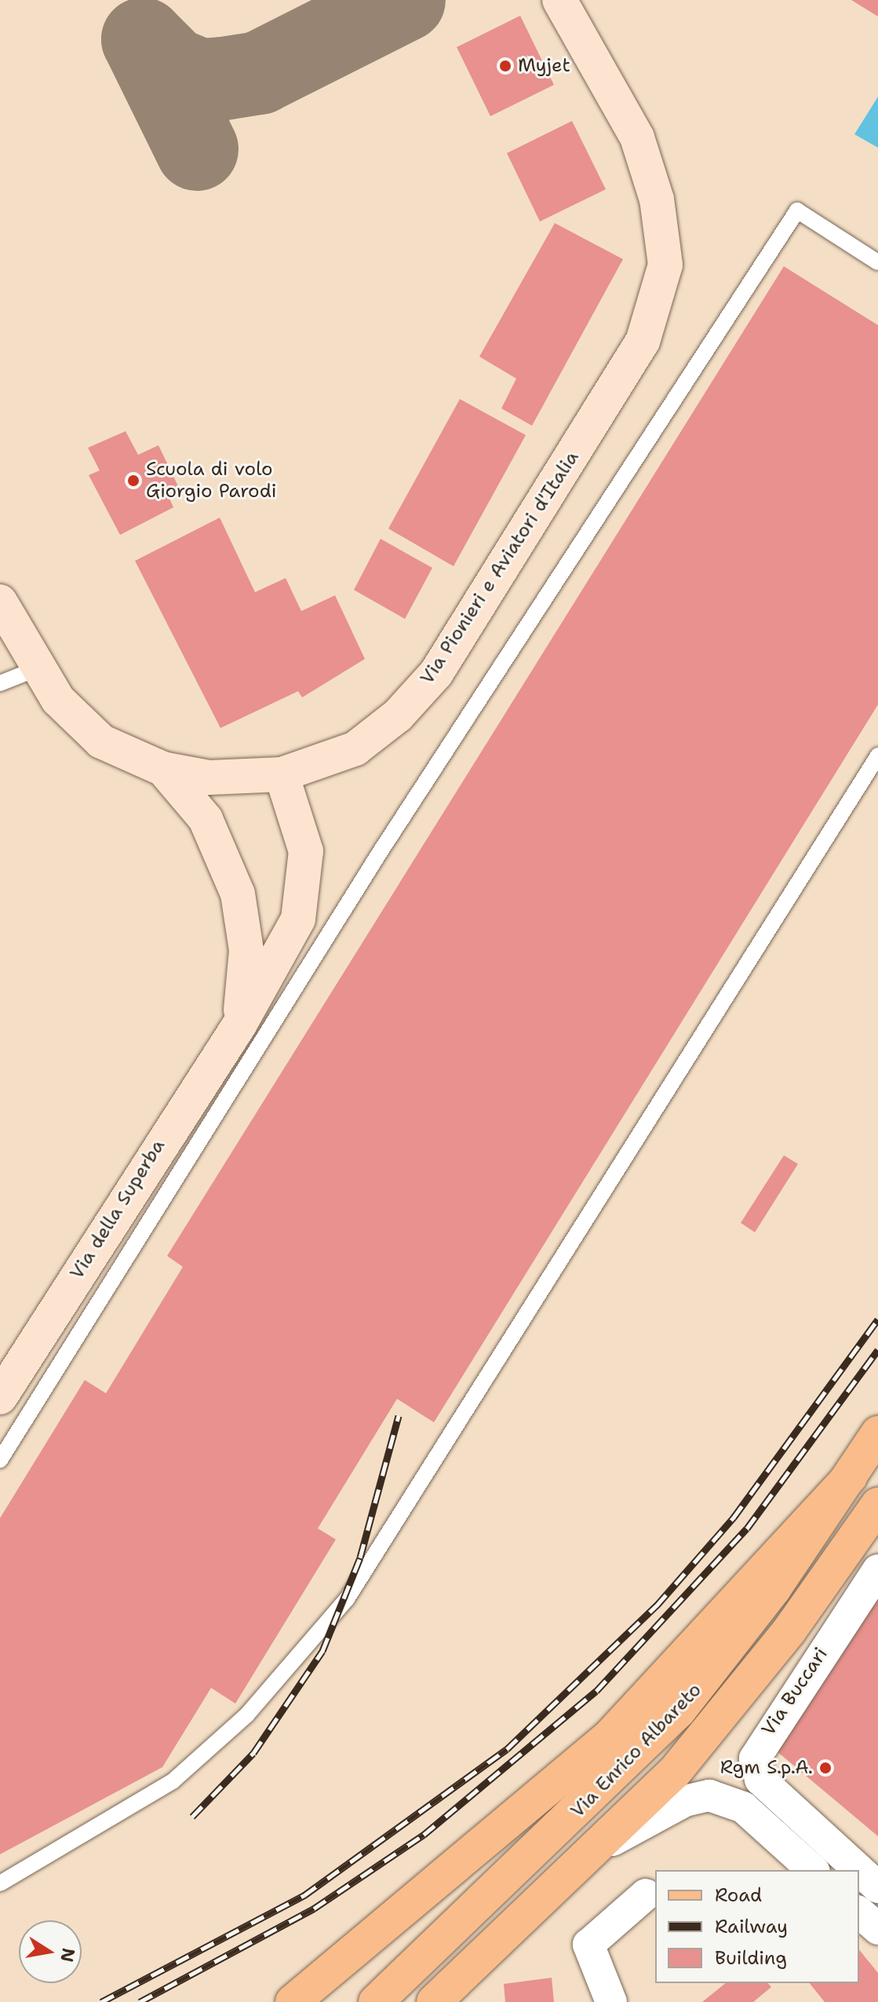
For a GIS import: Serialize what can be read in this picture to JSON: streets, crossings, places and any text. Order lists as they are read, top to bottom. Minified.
{"streets":{"main road":["Via Enrico Albareto"],"street":["Via Pionieri e Aviatori d'Italia","Via della Superba","Via Buccari"]},"crossings":[["Via Pionieri e Aviatori d'Italia","Via della Superba"]],"places":["Myjet","Scuola di volo Giorgio Parodi","Rgm S.p.A."],"legend":["Road","Railway","Building"],"north":"right"}
